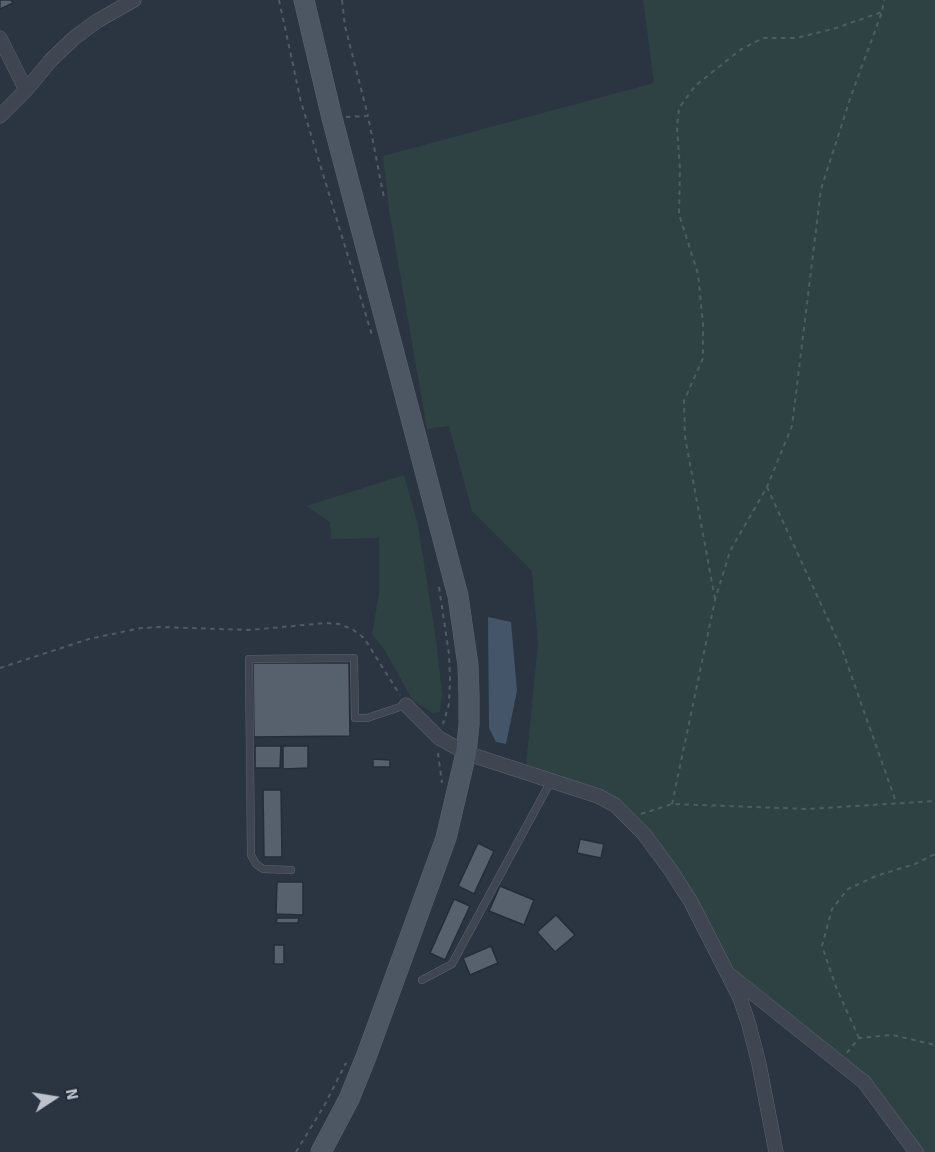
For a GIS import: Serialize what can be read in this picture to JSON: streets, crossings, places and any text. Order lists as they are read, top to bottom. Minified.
{"north":"right"}
